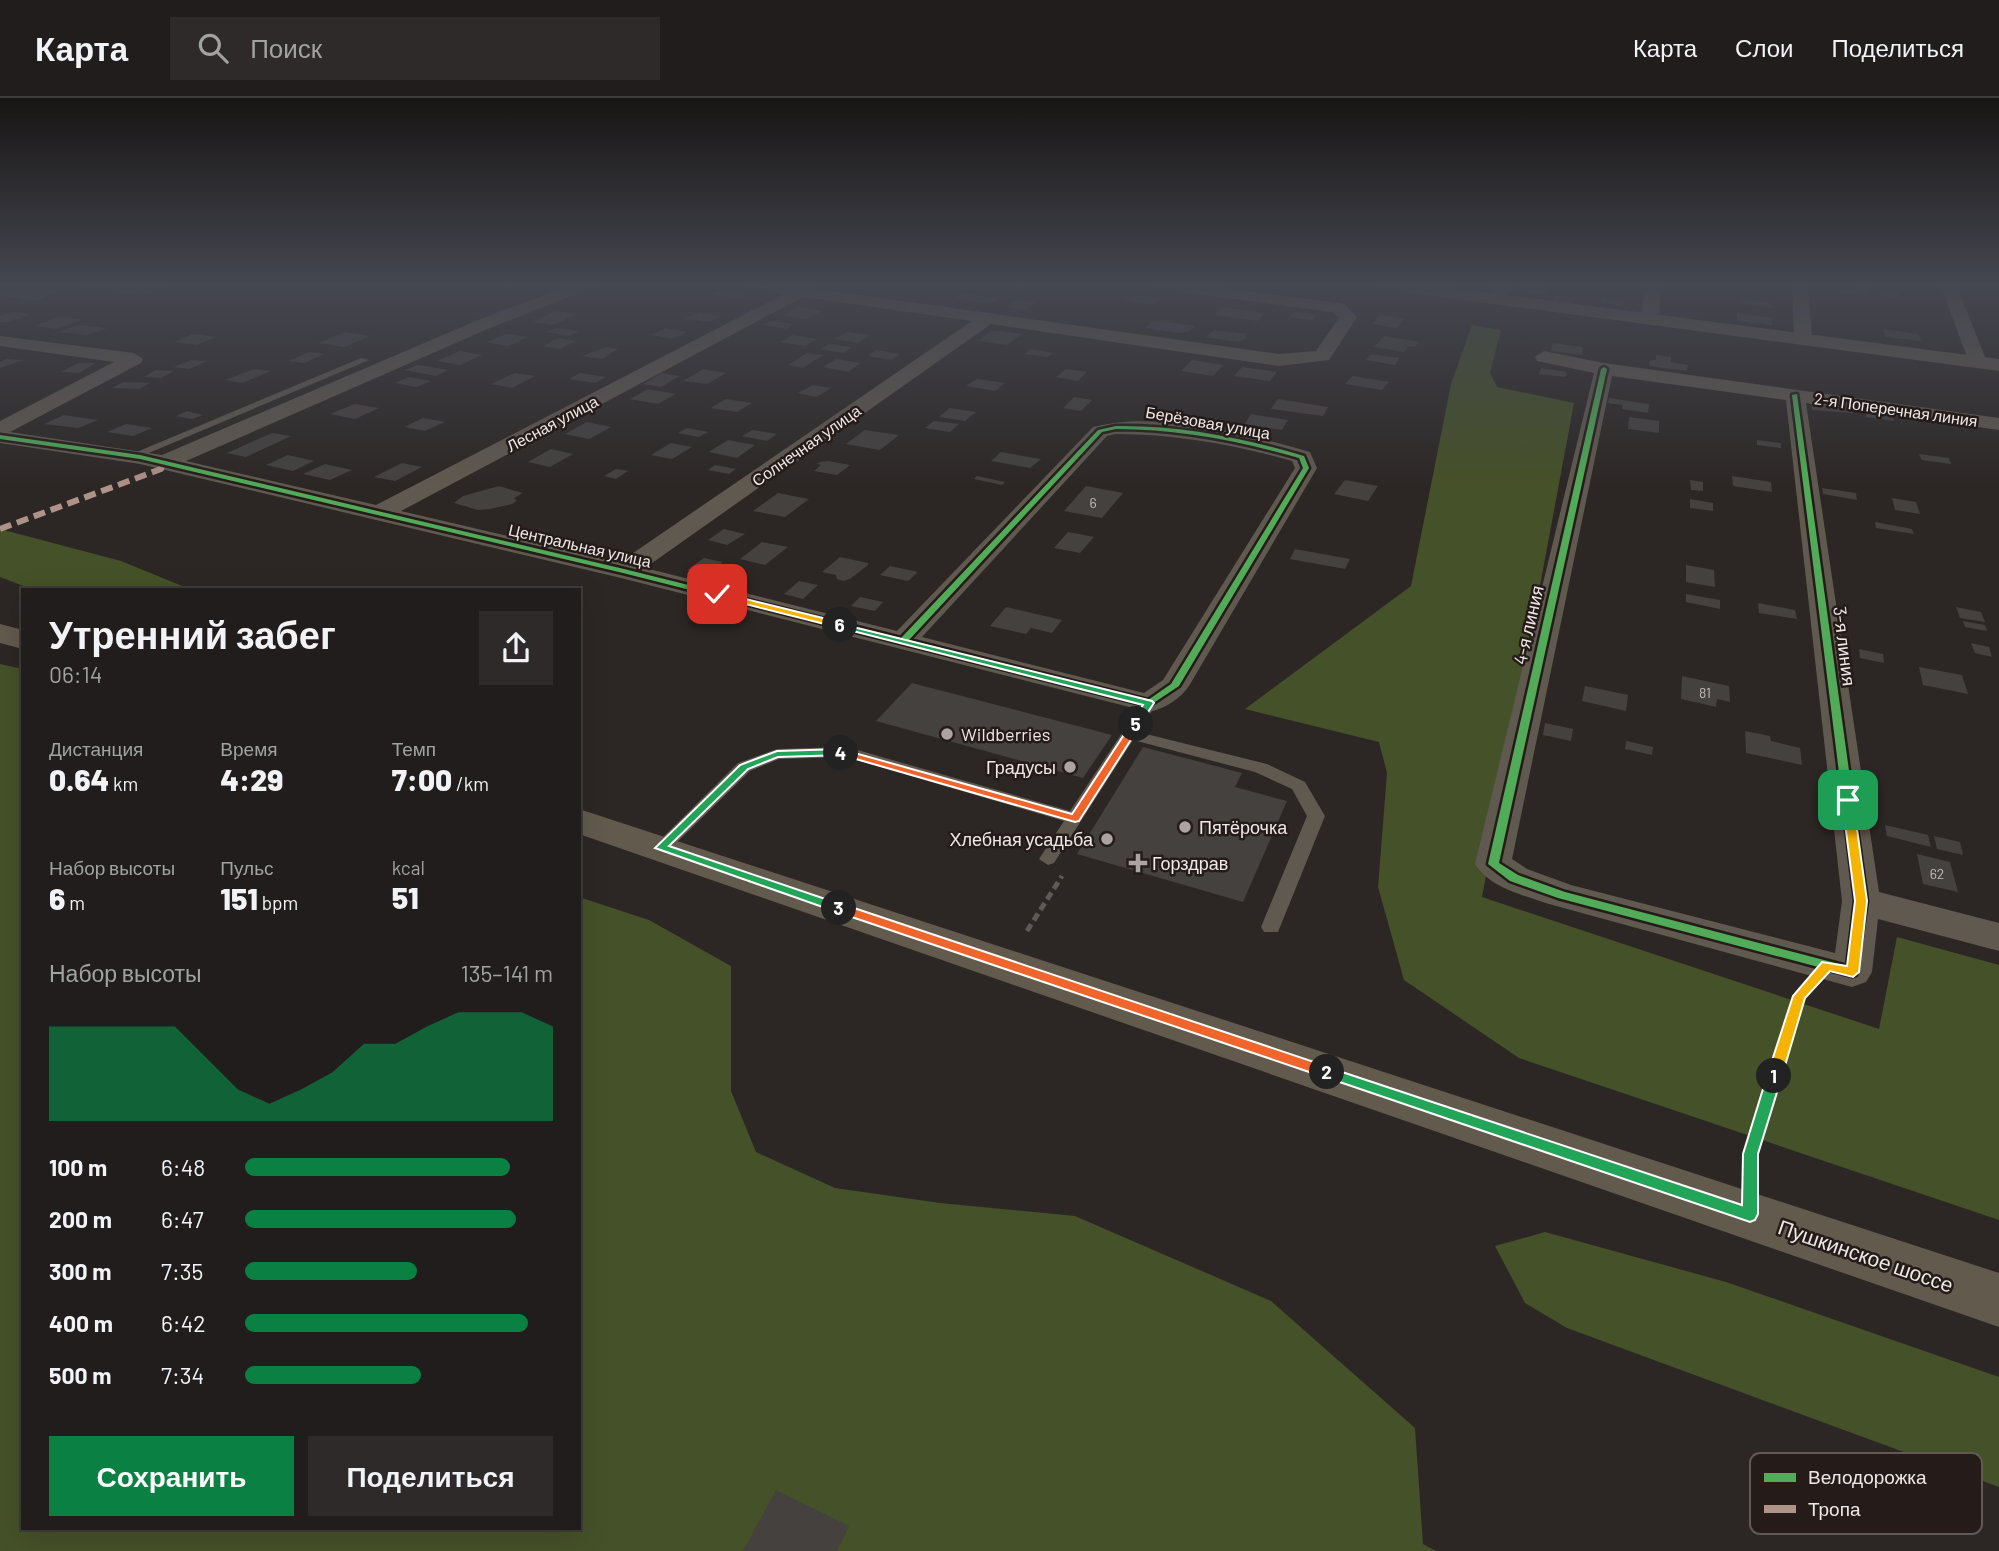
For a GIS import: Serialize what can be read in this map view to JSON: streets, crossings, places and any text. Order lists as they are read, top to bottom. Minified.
{"streets":{"main road":["Пушкинское шоссе"],"street":["2-я Поперечная линия","Берёзовая улица","Лесная улица","Солнечная улица","Центральная улица","4-я линия","3-я линия"]},"crossings":[["2-я Поперечная линия","4-я линия"],["2-я Поперечная линия","3-я линия"],["Берёзовая улица","Центральная улица"],["Лесная улица","Центральная улица"],["Солнечная улица","Центральная улица"],["4-я линия","3-я линия"]],"places":{"other":["Wildberries","Градусы","Пятёрочка","Хлебная усадьба"],"health":["Горздрав"]},"house_numbers":["6","81","62"],"legend":["Велодорожка","Тропа"],"page":{"header":"Карта","search":"Поиск","nav":["Карта","Слои","Поделиться"],"heading":["Утренний забег","06:14"],"pins":["6","5","4","3","2","1"],"stats":[["Дистанция","0.64 km"],["Время","4:29"],["Темп","7:00 /km"],["Набор высоты","6 m"],["Пульс","151 bpm"],["kcal","51"]],"chart":["Набор высоты","135–141 m"],"list":[{"name":"100 m","note":"6:48"},{"name":"200 m","note":"6:47"},{"name":"300 m","note":"7:35"},{"name":"400 m","note":"6:42"},{"name":"500 m","note":"7:34"}],"buttons":["Сохранить","Поделиться"]}}
